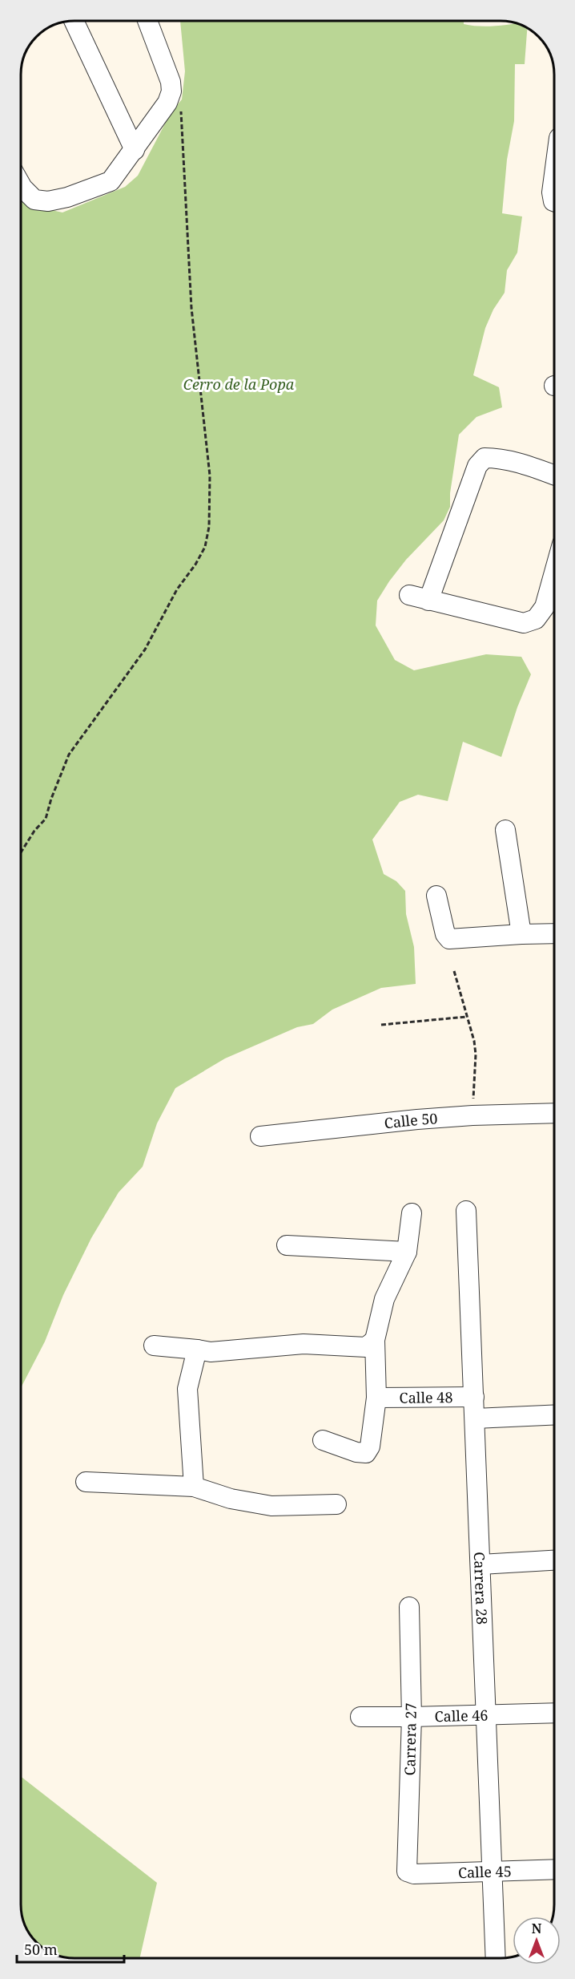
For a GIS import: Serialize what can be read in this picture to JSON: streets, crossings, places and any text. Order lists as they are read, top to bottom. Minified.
{"streets":{"street":["Calle 50","Calle 48","Carrera 28","Calle 46","Carrera 27","Calle 45"]},"crossings":[["Calle 48","Carrera 28"],["Carrera 28","Calle 46"],["Carrera 28","Calle 45"],["Calle 46","Carrera 27"],["Carrera 27","Calle 45"]],"parks":["Cerro de la Popa"],"scale_bar":"50 m","north":"top"}
